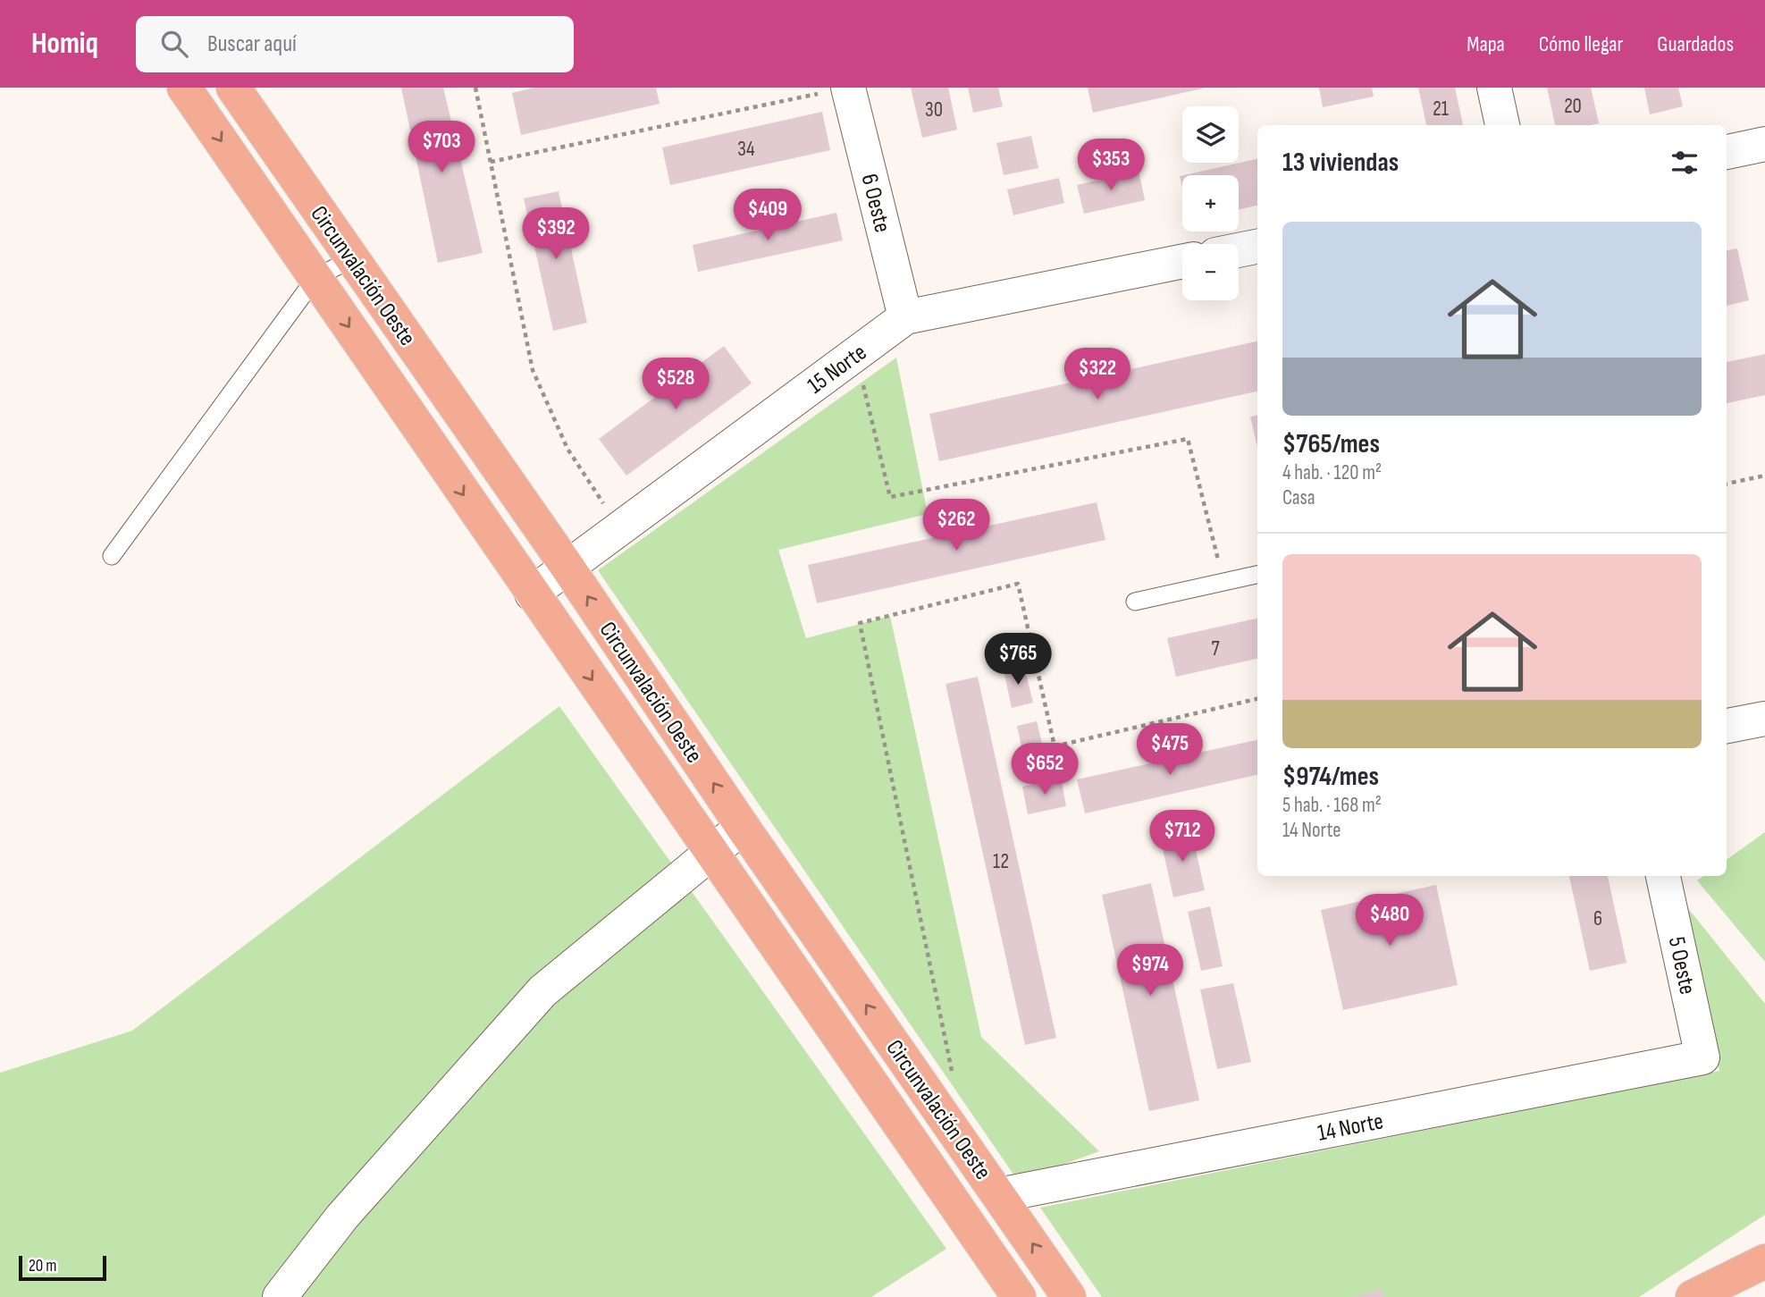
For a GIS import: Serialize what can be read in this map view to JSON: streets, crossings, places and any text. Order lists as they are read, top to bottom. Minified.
{"streets":{"main road":["Circunvalación Oeste"],"street":["6 Oeste","15 Norte","5 Oeste","14 Norte"]},"crossings":[["6 Oeste","15 Norte"],["Circunvalación Oeste","15 Norte"],["Circunvalación Oeste","14 Norte"],["5 Oeste","14 Norte"]],"house_numbers":["20","21","30","34","7","12","6"],"scale_bar":"20 m","page":{"header":"Homiq","search":"Buscar aquí","nav":["Mapa","Cómo llegar","Guardados"],"map_buttons":["+","−"],"price":["$703","$353","$409","$392","$322","$528","$262","$765","$475","$652","$712","$480","$974"],"heading":"13 viviendas","list":[{"name":"$765/mes","note":"4 hab. · 120 m² · Casa"},{"name":"$974/mes","note":"5 hab. · 168 m² · 14 Norte"}],"scale":"20 m"}}
